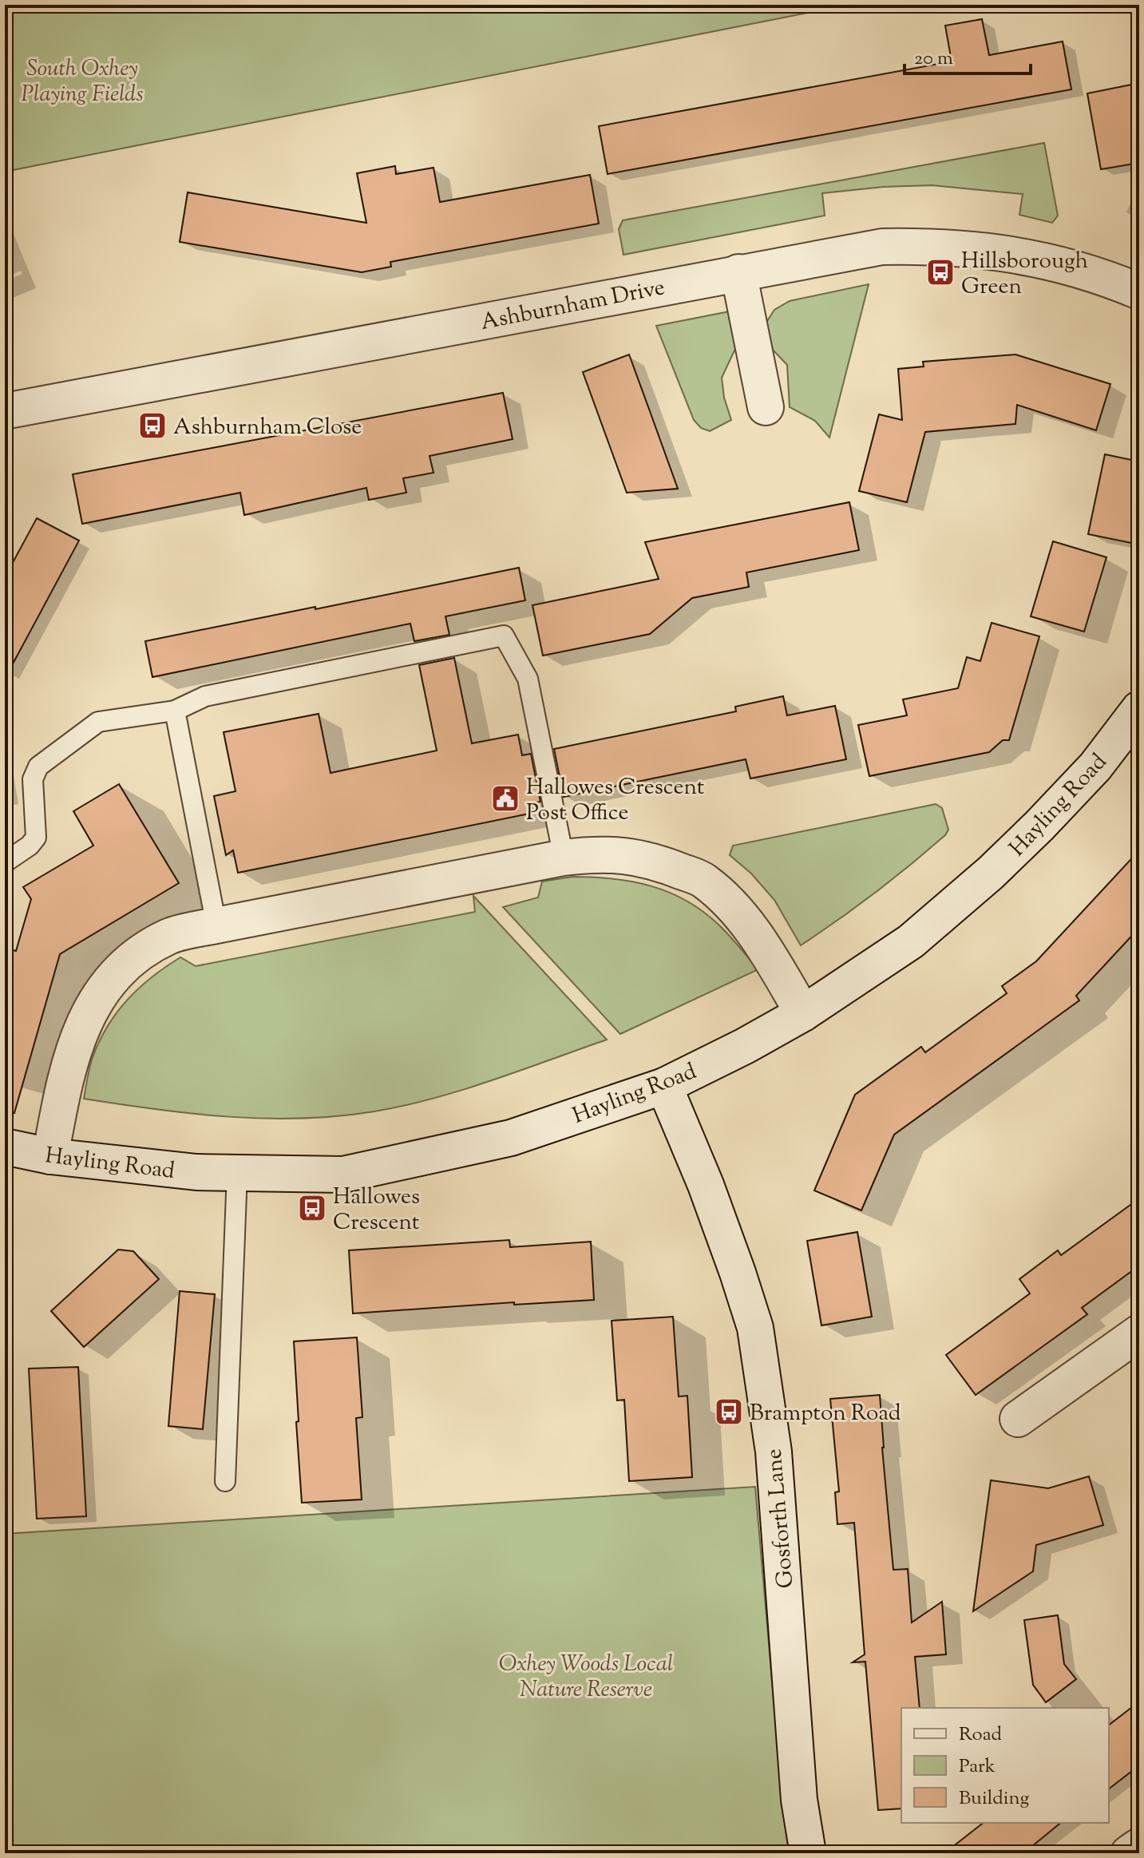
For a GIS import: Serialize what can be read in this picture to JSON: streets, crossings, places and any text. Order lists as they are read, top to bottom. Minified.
{"streets":{"street":["Ashburnham Drive","Hayling Road","Gosforth Lane"]},"crossings":[["Hayling Road","Gosforth Lane"]],"parks":["South Oxhey Playing Fields","Oxhey Woods Local Nature Reserve"],"places":{"bus stop":["Hillsborough Green","Ashburnham Close","Hallowes Crescent","Brampton Road"],"public building":["Hallowes Crescent Post Office"]},"legend":["Road","Park","Building"],"scale_bar":"20 m"}
